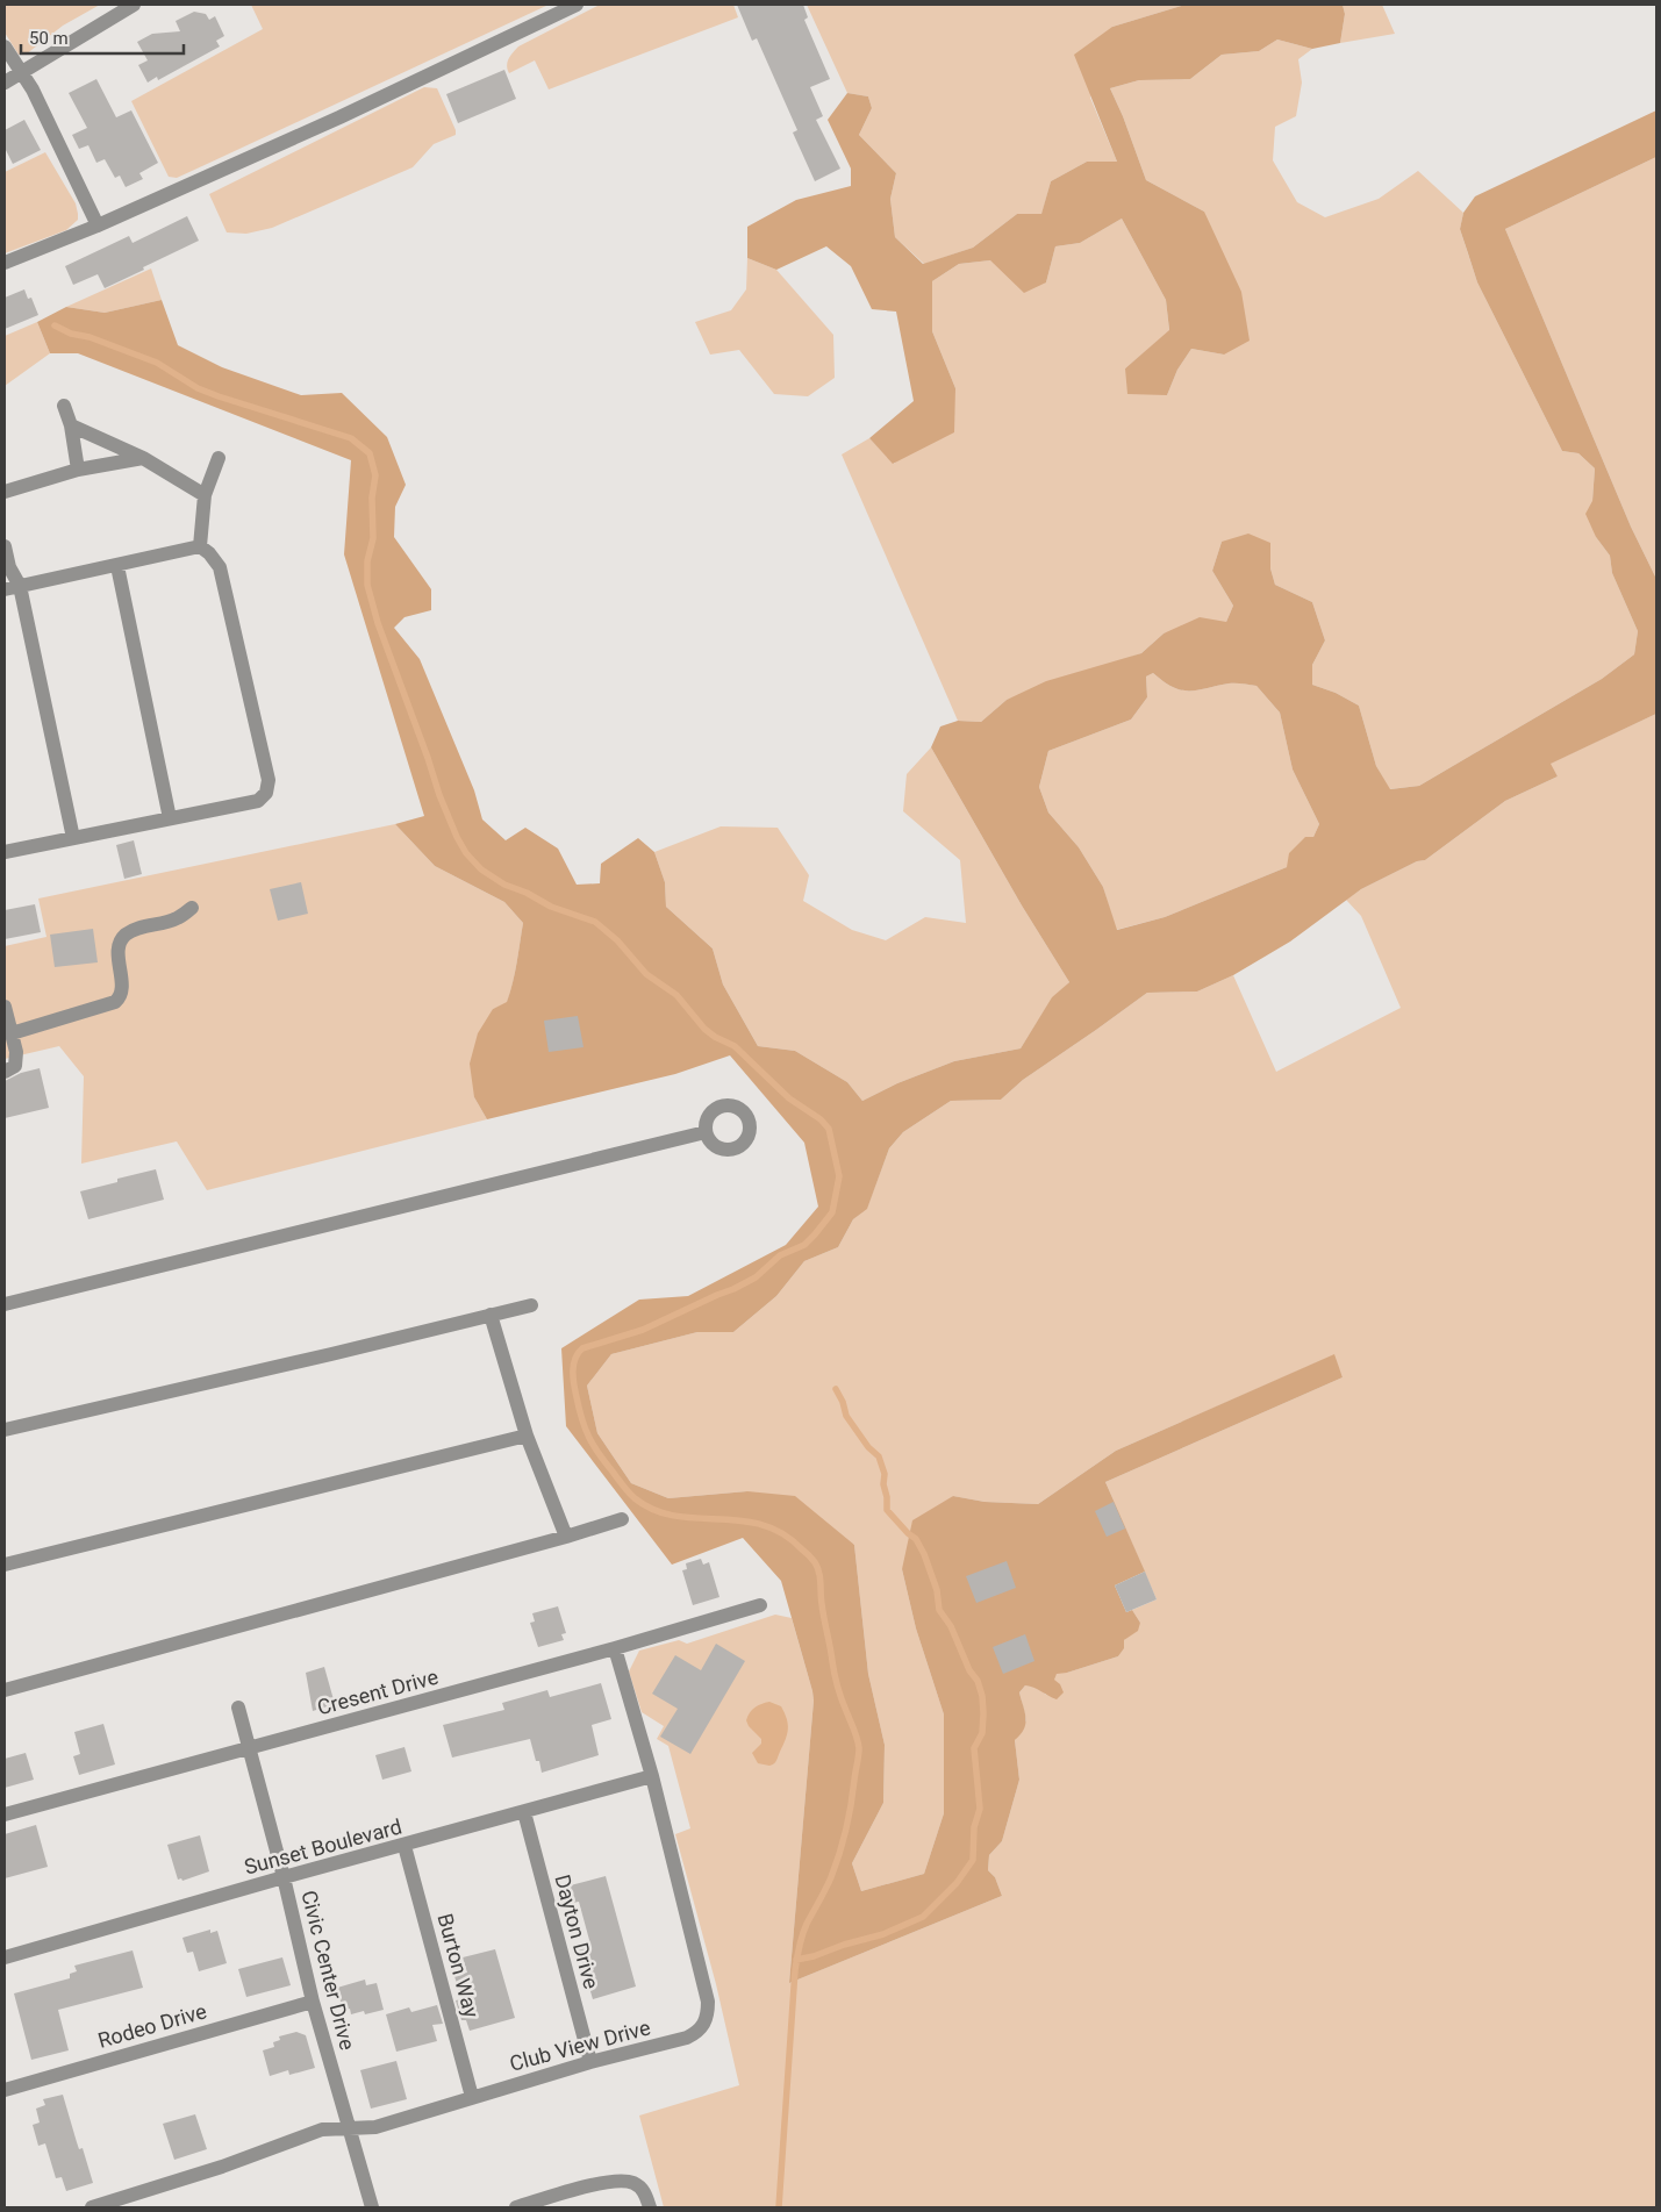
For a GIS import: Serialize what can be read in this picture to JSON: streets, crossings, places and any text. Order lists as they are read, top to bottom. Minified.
{"streets":{"street":["Cresent Drive","Sunset Boulevard","Dayton Drive","Burton Way","Civic Center Drive","Rodeo Drive","Club View Drive"]},"crossings":[["Cresent Drive","Civic Center Drive"],["Cresent Drive","Club View Drive"],["Sunset Boulevard","Dayton Drive"],["Sunset Boulevard","Burton Way"],["Sunset Boulevard","Civic Center Drive"],["Sunset Boulevard","Club View Drive"],["Dayton Drive","Club View Drive"],["Burton Way","Club View Drive"],["Civic Center Drive","Rodeo Drive"],["Civic Center Drive","Club View Drive"]],"scale_bar":"50 m"}
